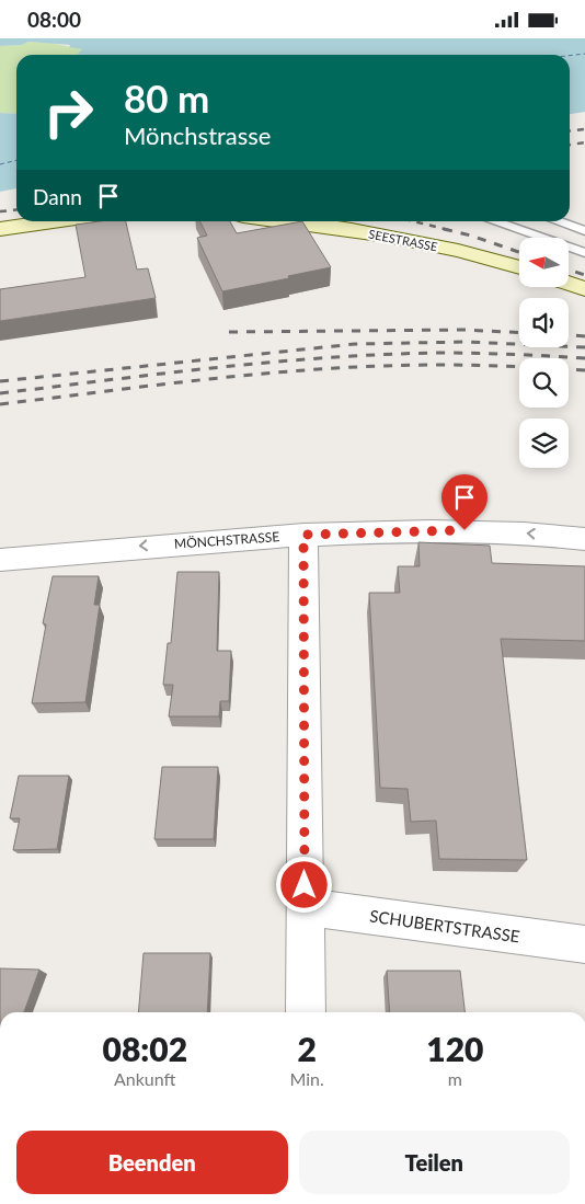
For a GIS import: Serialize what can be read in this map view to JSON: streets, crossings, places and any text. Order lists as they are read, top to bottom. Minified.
{"streets":{"street":["SEESTRASSE","MÖNCHSTRASSE","SCHUBERTSTRASSE"]},"one_way":["MÖNCHSTRASSE"],"north":"left","page":{"status":"08:00","turn":["80 m","Mönchstrasse"],"then":"Dann","eta":["08:02","Ankunft","2","Min.","120","m"],"buttons":["Beenden","Teilen"]}}
